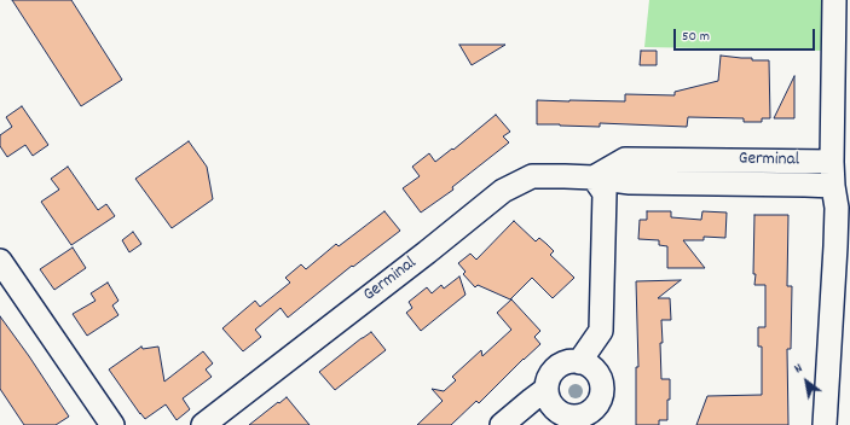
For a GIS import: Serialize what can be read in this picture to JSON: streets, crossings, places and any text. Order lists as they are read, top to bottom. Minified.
{"streets":{"street":["Germinal"]},"scale_bar":"50 m","north":"top left"}
